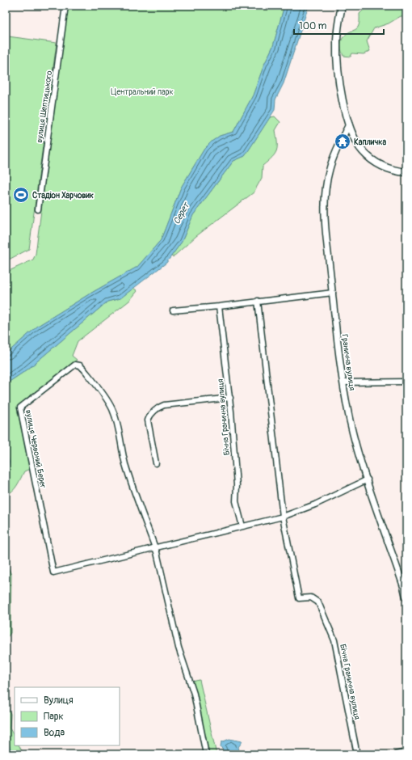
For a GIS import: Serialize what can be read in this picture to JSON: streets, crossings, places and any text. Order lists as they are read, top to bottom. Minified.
{"streets":{"street":["вулиця Шептицького","Гранична вулиця","Бічна Гранична вулиця","вулиця Червоний Берег"]},"water":["Серет"],"parks":["Центральний парк"],"places":{"temple":["Капличка"],"sports":["Стадіон Харчовик"]},"legend":["Вулиця","Парк","Вода"],"scale_bar":"100 m"}
